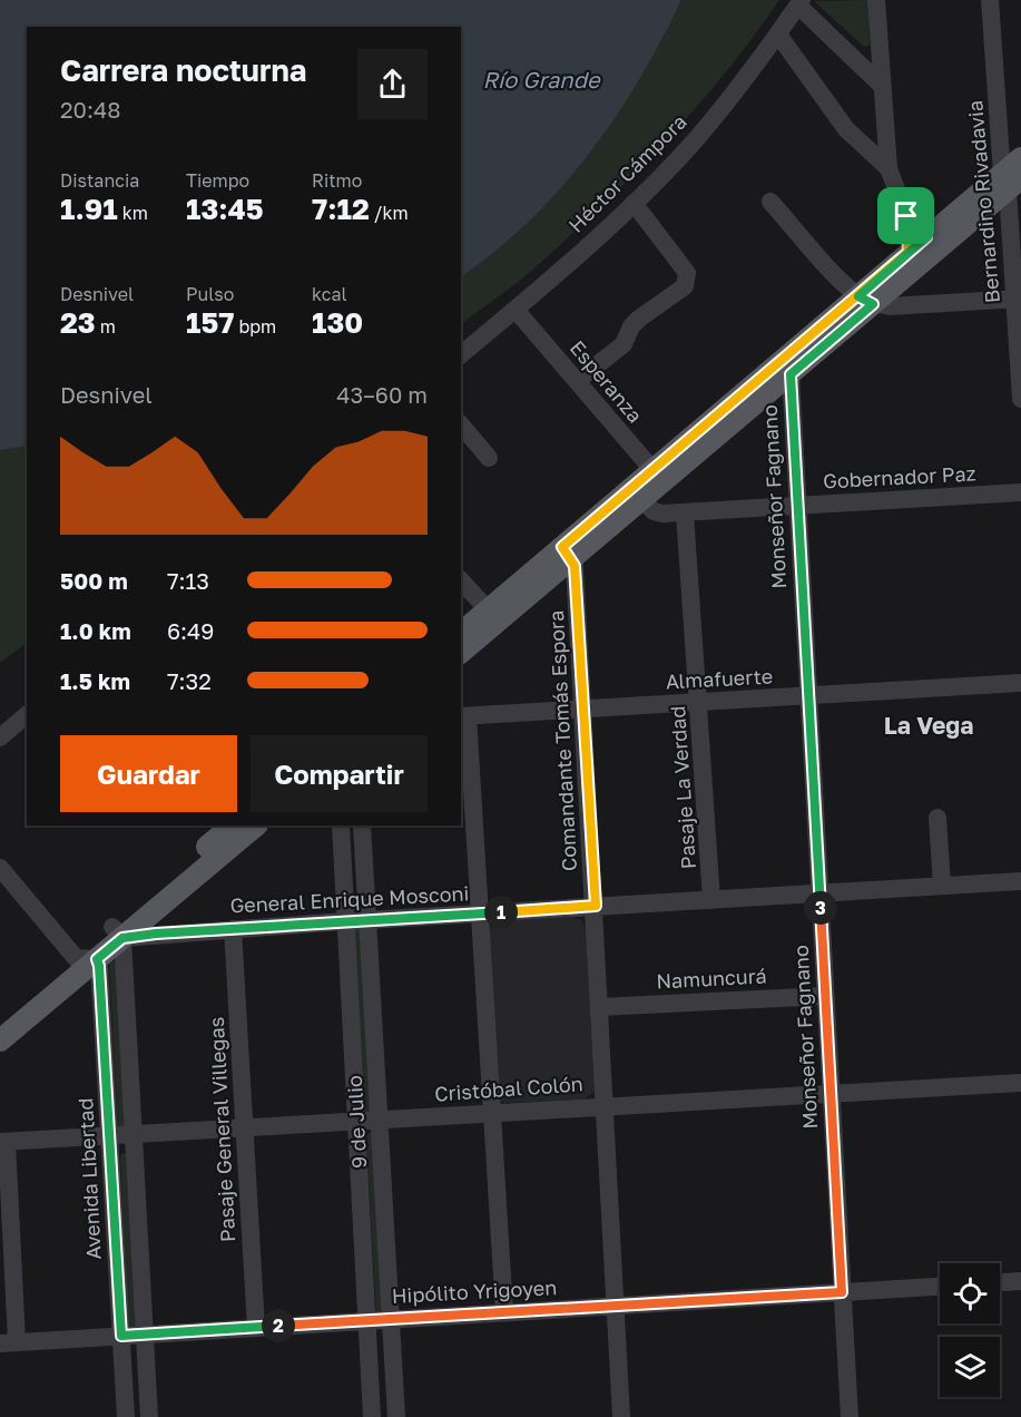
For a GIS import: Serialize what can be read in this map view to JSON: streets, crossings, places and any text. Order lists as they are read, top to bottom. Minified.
{"streets":{"street":["Héctor Cámpora","Bernardino Rivadavia","Esperanza","Gobernador Paz","Monseñor Fagnano","Almafuerte","Comandante Tomás Espora","Pasaje La Verdad","General Enrique Mosconi","Namuncurá","Cristóbal Colón","9 de Julio","Pasaje General Villegas","Avenida Libertad","Hipólito Yrigoyen"]},"crossings":[["Héctor Cámpora","Esperanza"],["Gobernador Paz","Monseñor Fagnano"],["Gobernador Paz","Pasaje La Verdad"],["Monseñor Fagnano","Almafuerte"],["Monseñor Fagnano","General Enrique Mosconi"],["Monseñor Fagnano","Namuncurá"],["Monseñor Fagnano","Cristóbal Colón"],["Monseñor Fagnano","Hipólito Yrigoyen"],["Almafuerte","Comandante Tomás Espora"],["Almafuerte","Pasaje La Verdad"],["Comandante Tomás Espora","General Enrique Mosconi"],["Comandante Tomás Espora","Namuncurá"],["Comandante Tomás Espora","Cristóbal Colón"],["Comandante Tomás Espora","Hipólito Yrigoyen"],["Pasaje La Verdad","General Enrique Mosconi"],["General Enrique Mosconi","9 de Julio"],["General Enrique Mosconi","Pasaje General Villegas"],["Cristóbal Colón","9 de Julio"],["Cristóbal Colón","Pasaje General Villegas"],["Cristóbal Colón","Avenida Libertad"],["9 de Julio","Hipólito Yrigoyen"],["Pasaje General Villegas","Hipólito Yrigoyen"],["Avenida Libertad","Hipólito Yrigoyen"]],"districts":["La Vega"],"water":["Río Grande"],"page":{"heading":["Carrera nocturna","20:48"],"stats":[["Distancia","1.91 km"],["Tiempo","13:45"],["Ritmo","7:12 /km"],["Desnivel","23 m"],["Pulso","157 bpm"],["kcal","130"]],"chart":["Desnivel","43–60 m"],"list":[{"name":"500 m","note":"7:13"},{"name":"1.0 km","note":"6:49"},{"name":"1.5 km","note":"7:32"}],"buttons":["Guardar","Compartir"],"pins":["3","1","2"]}}
